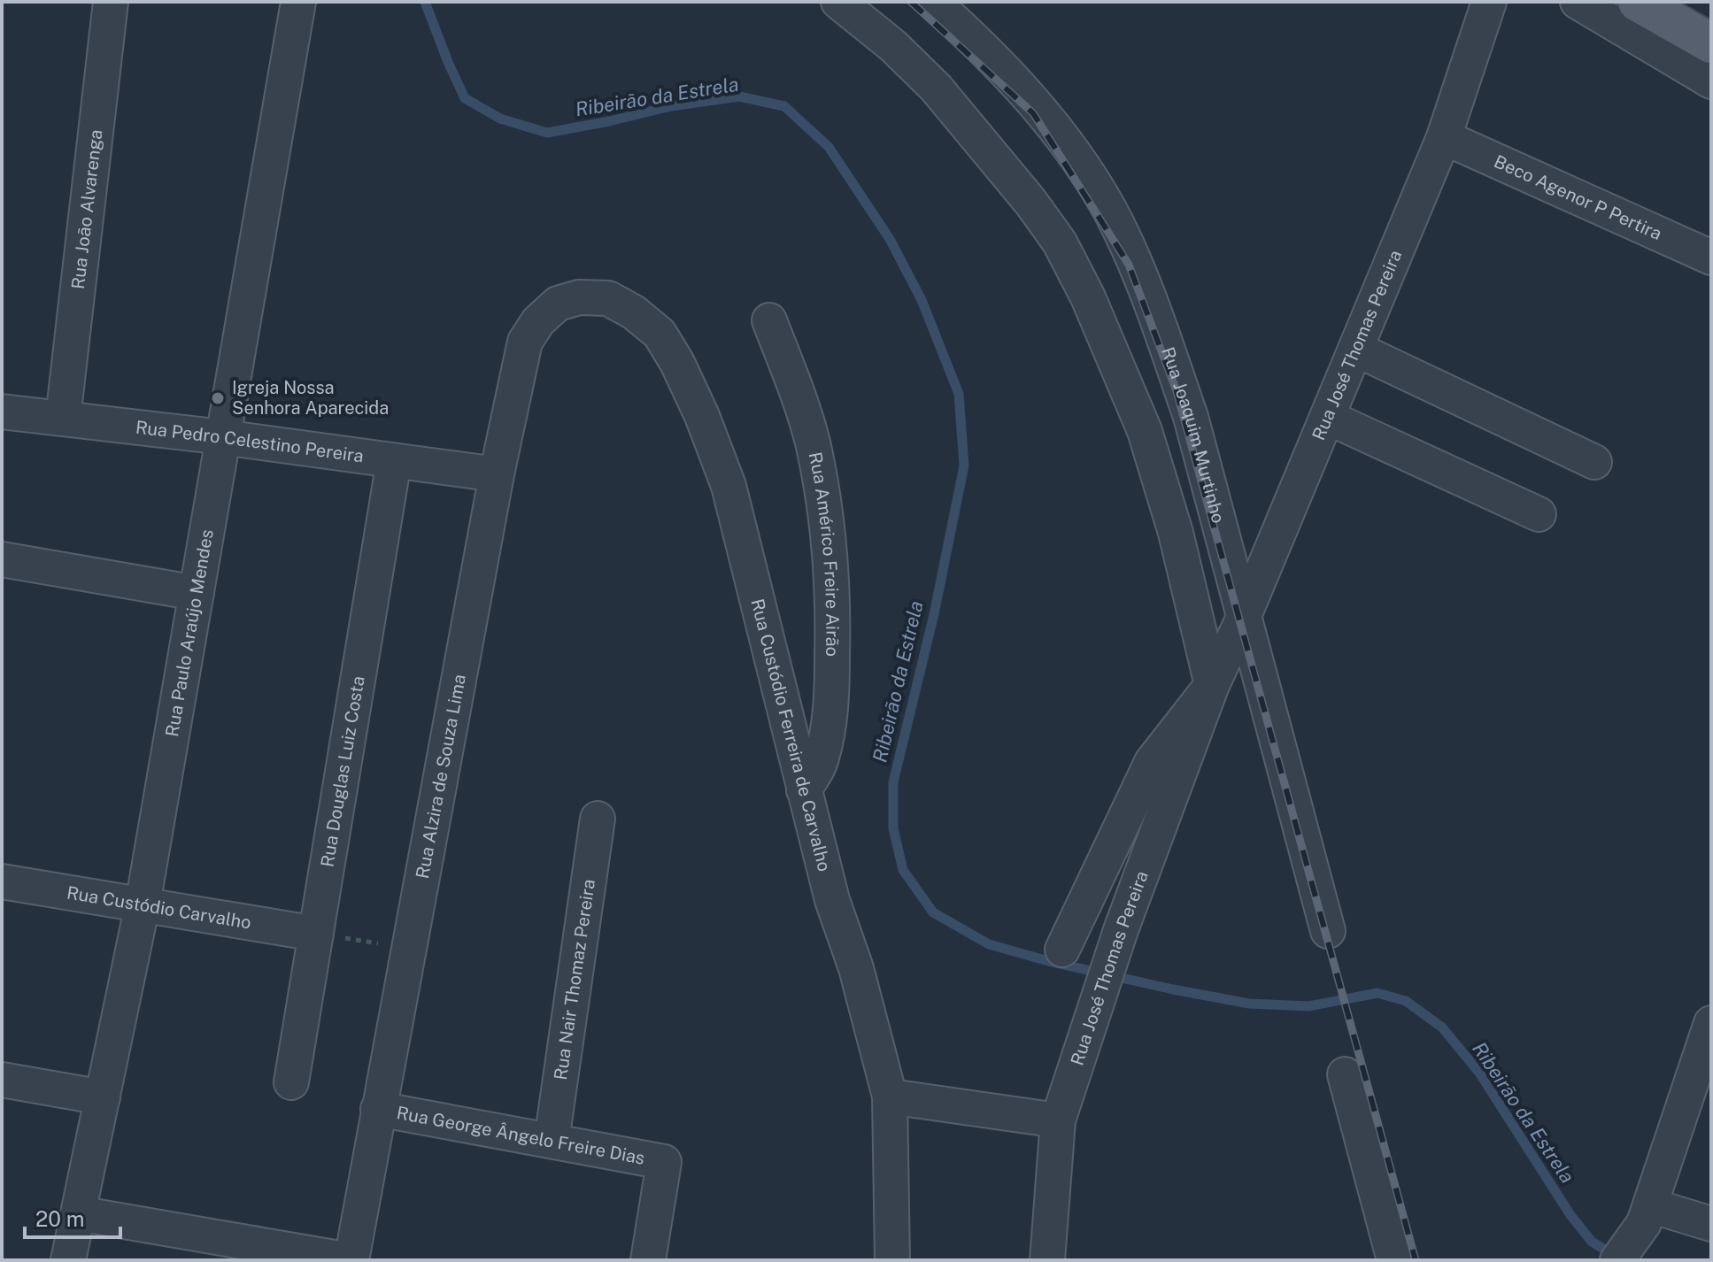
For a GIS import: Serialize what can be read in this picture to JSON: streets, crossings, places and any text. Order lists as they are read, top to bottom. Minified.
{"streets":{"street":["Beco Agenor P Pertira","Rua João Alvarenga","Rua José Thomas Pereira","Rua Joaquim Murtinho","Rua Pedro Celestino Pereira","Rua Américo Freire Airão","Rua Paulo Araújo Mendes","Rua Custódio Ferreira de Carvalho","Rua Douglas Luiz Costa","Rua Alzira de Souza Lima","Rua Custódio Carvalho","Rua Nair Thomaz Pereira","Rua George Ângelo Freire Dias"]},"crossings":[["Beco Agenor P Pertira","Rua José Thomas Pereira"],["Rua João Alvarenga","Rua Pedro Celestino Pereira"],["Rua José Thomas Pereira","Rua Joaquim Murtinho"],["Rua Pedro Celestino Pereira","Rua Paulo Araújo Mendes"],["Rua Pedro Celestino Pereira","Rua Douglas Luiz Costa"],["Rua Pedro Celestino Pereira","Rua Alzira de Souza Lima"],["Rua Américo Freire Airão","Rua Custódio Ferreira de Carvalho"],["Rua Paulo Araújo Mendes","Rua Custódio Carvalho"],["Rua Custódio Ferreira de Carvalho","Rua Alzira de Souza Lima"],["Rua Douglas Luiz Costa","Rua Custódio Carvalho"],["Rua Alzira de Souza Lima","Rua George Ângelo Freire Dias"],["Rua Nair Thomaz Pereira","Rua George Ângelo Freire Dias"]],"water":["Ribeirão da Estrela"],"places":["Igreja Nossa Senhora Aparecida"],"scale_bar":"20 m"}
